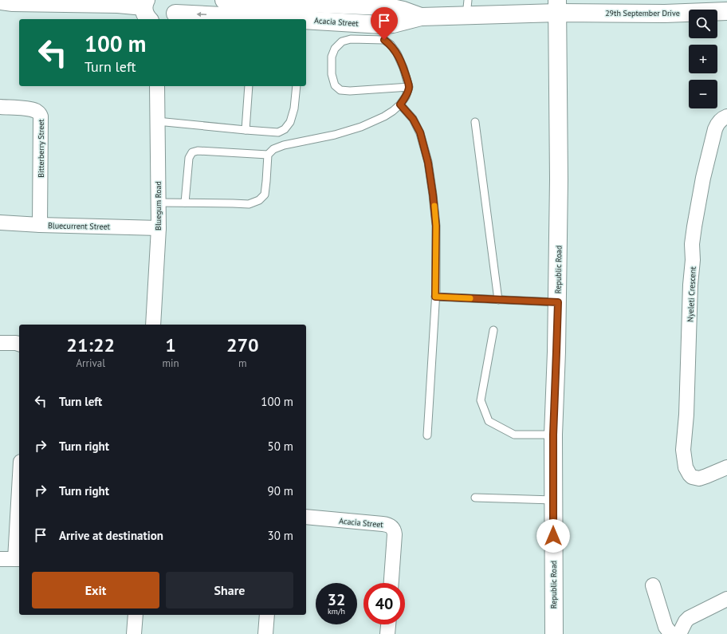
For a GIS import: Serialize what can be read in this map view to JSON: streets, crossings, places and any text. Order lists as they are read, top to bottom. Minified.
{"streets":{"street":["29th September Drive","Acacia Street","Bitterberry Street","Bluegum Road","Bluecurrent Street","Republic Road","Nyeleti Crescent"]},"crossings":[["29th September Drive","Acacia Street"],["29th September Drive","Republic Road"],["Acacia Street","Republic Road"],["Bitterberry Street","Bluecurrent Street"],["Bluegum Road","Bluecurrent Street"]],"page":{"map_buttons":["+","−"],"turn":["100 m","Turn left"],"eta":["21:22","Arrival","1","min","270","m"],"list":[{"name":"Turn left","value":"100 m"},{"name":"Turn right","value":"50 m"},{"name":"Turn right","value":"90 m"},{"name":"Arrive at destination","value":"30 m"}],"buttons":["Exit","Share"],"speed":"32 km/h","limit":"40"}}
